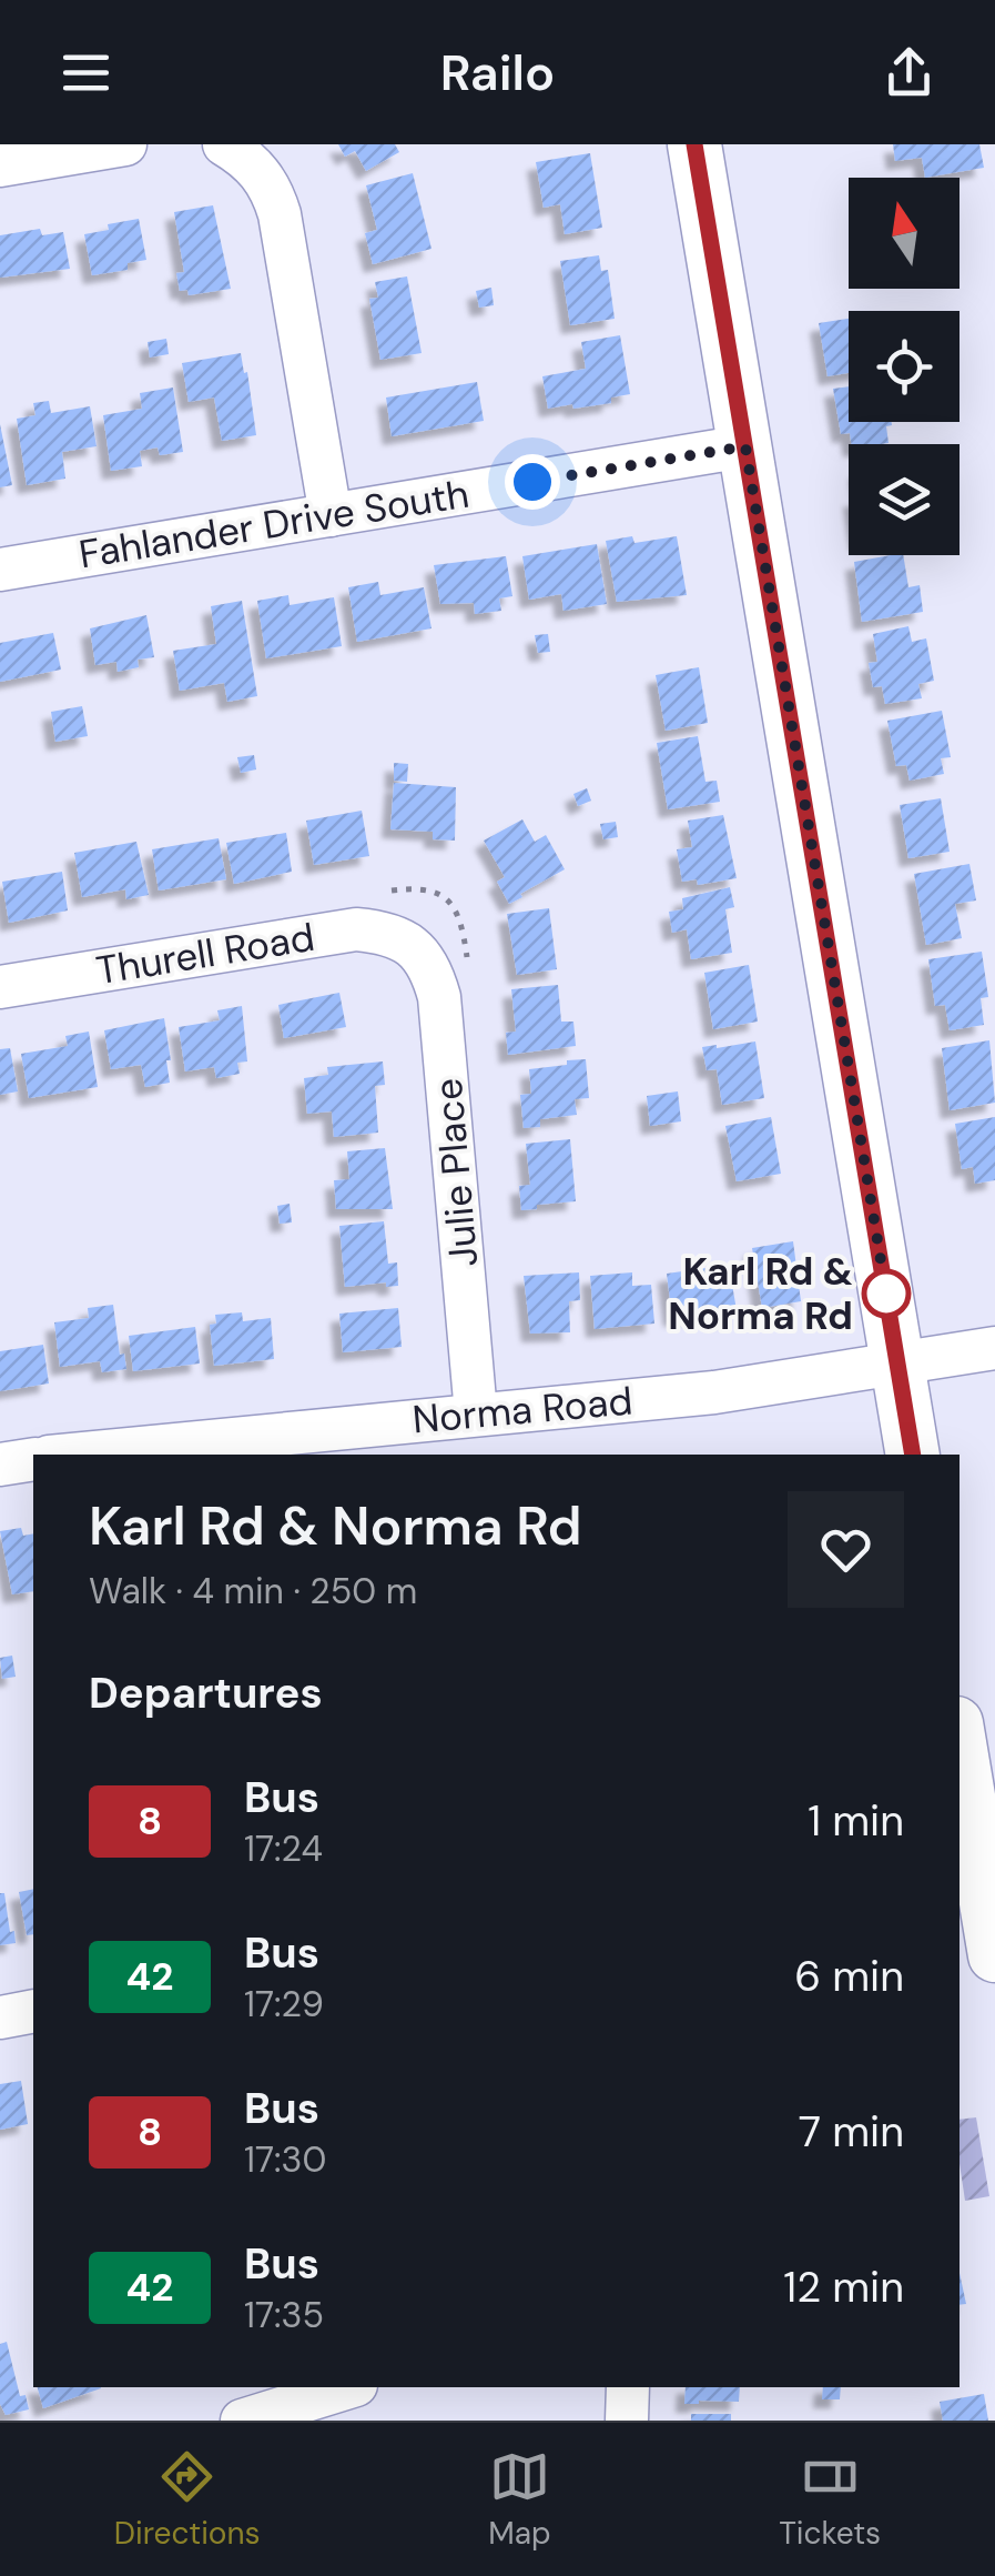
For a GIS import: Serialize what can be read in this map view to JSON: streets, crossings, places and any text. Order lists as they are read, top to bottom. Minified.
{"streets":{"street":["Fahlander Drive South","Thurell Road","Julie Place","Norma Road"]},"crossings":[["Thurell Road","Julie Place"],["Julie Place","Norma Road"]],"places":["Karl Rd & Norma Rd"],"lines":["bus line 8"],"north":"top","page":{"header":"Railo","heading":[["Karl Rd & Norma Rd","Walk · 4 min · 250 m"],"Departures"],"list":[{"mark":"8","name":"Bus","note":"17:24","value":"1 min"},{"mark":"42","name":"Bus","note":"17:29","value":"6 min"},{"mark":"8","name":"Bus","note":"17:30","value":"7 min"},{"mark":"42","name":"Bus","note":"17:35","value":"12 min"}],"tabs":["Directions","Map","Tickets"]}}
